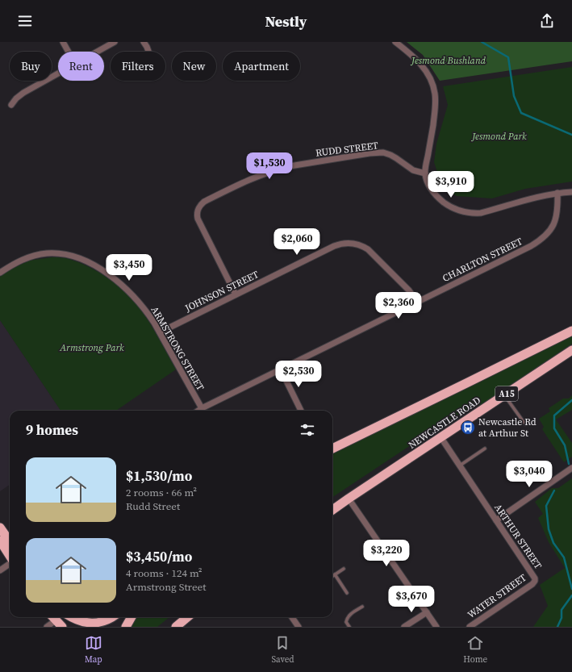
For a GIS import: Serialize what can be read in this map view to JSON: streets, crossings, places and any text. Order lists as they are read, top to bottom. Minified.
{"streets":{"highway":["A15","NEWCASTLE ROAD"],"street":["RUDD STREET","CHARLTON STREET","JOHNSON STREET","ARMSTRONG STREET","ARTHUR STREET","WATER STREET"]},"crossings":[["RUDD STREET","JOHNSON STREET"],["CHARLTON STREET","JOHNSON STREET"],["CHARLTON STREET","ARMSTRONG STREET"],["JOHNSON STREET","ARMSTRONG STREET"],["NEWCASTLE ROAD","ARTHUR STREET"],["ARTHUR STREET","WATER STREET"]],"parks":["Jesmond Bushland","Jesmond Park","Armstrong Park"],"places":{"bus stop":["Newcastle Rd at Arthur St"]},"page":{"header":"Nestly","chip":["Buy","Rent","Filters","New","Apartment"],"price":["$1,530","$3,910","$2,060","$3,450","$2,360","$2,530","$3,040","$3,220","$3,670"],"heading":"9 homes","list":[{"name":"$1,530/mo","note":"2 rooms · 66 m² · Rudd Street"},{"name":"$3,450/mo","note":"4 rooms · 124 m² · Armstrong Street"}],"tabs":["Map","Saved","Home"]}}
